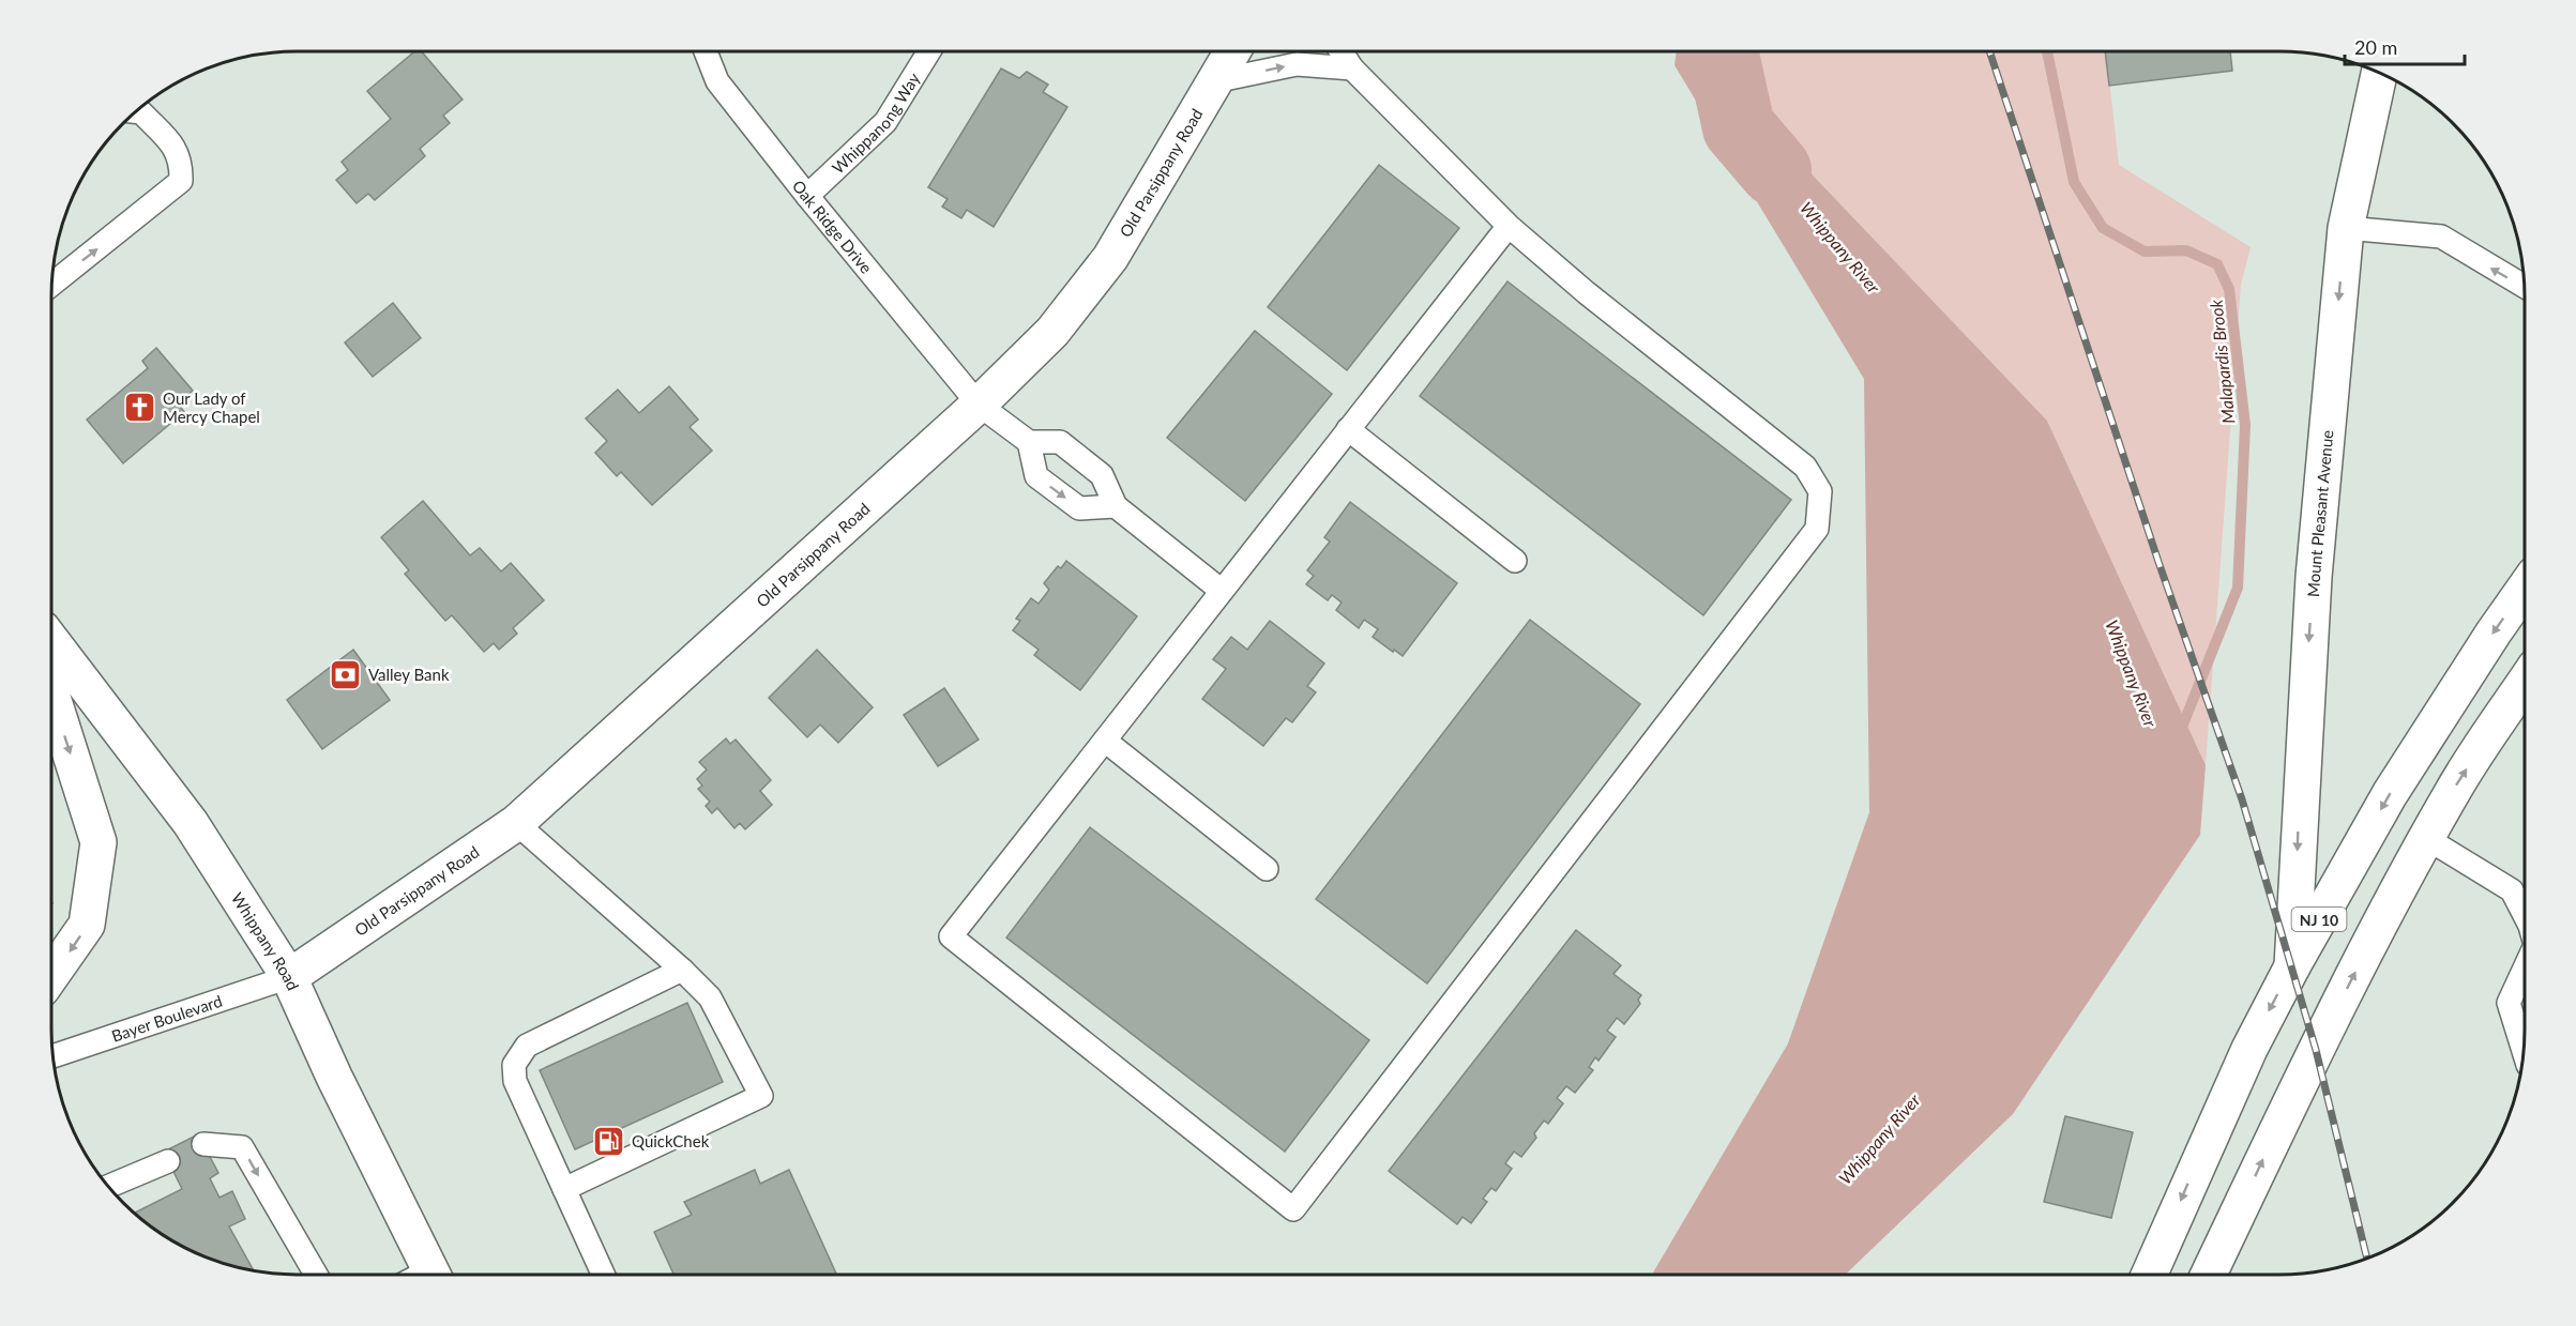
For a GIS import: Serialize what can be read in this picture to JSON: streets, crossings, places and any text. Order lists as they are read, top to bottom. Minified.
{"streets":{"main road":["Old Parsippany Road","Mount Pleasant Avenue","NJ 10","Whippany Road"],"lane":["Whippanong Way","Oak Ridge Drive","Bayer Boulevard"]},"crossings":[["Whippanong Way","Oak Ridge Drive"],["Old Parsippany Road","Oak Ridge Drive"],["Old Parsippany Road","Whippany Road"],["Old Parsippany Road","Bayer Boulevard"],["Mount Pleasant Avenue","NJ 10"],["Whippany Road","Bayer Boulevard"]],"one_way":["Mount Pleasant Avenue"],"water":["Whippany River","Malapardis Brook"],"places":{"church":["Our Lady of Mercy Chapel"],"bank":["Valley Bank"],"fuel station":["QuickChek"]},"scale_bar":"20 m"}
